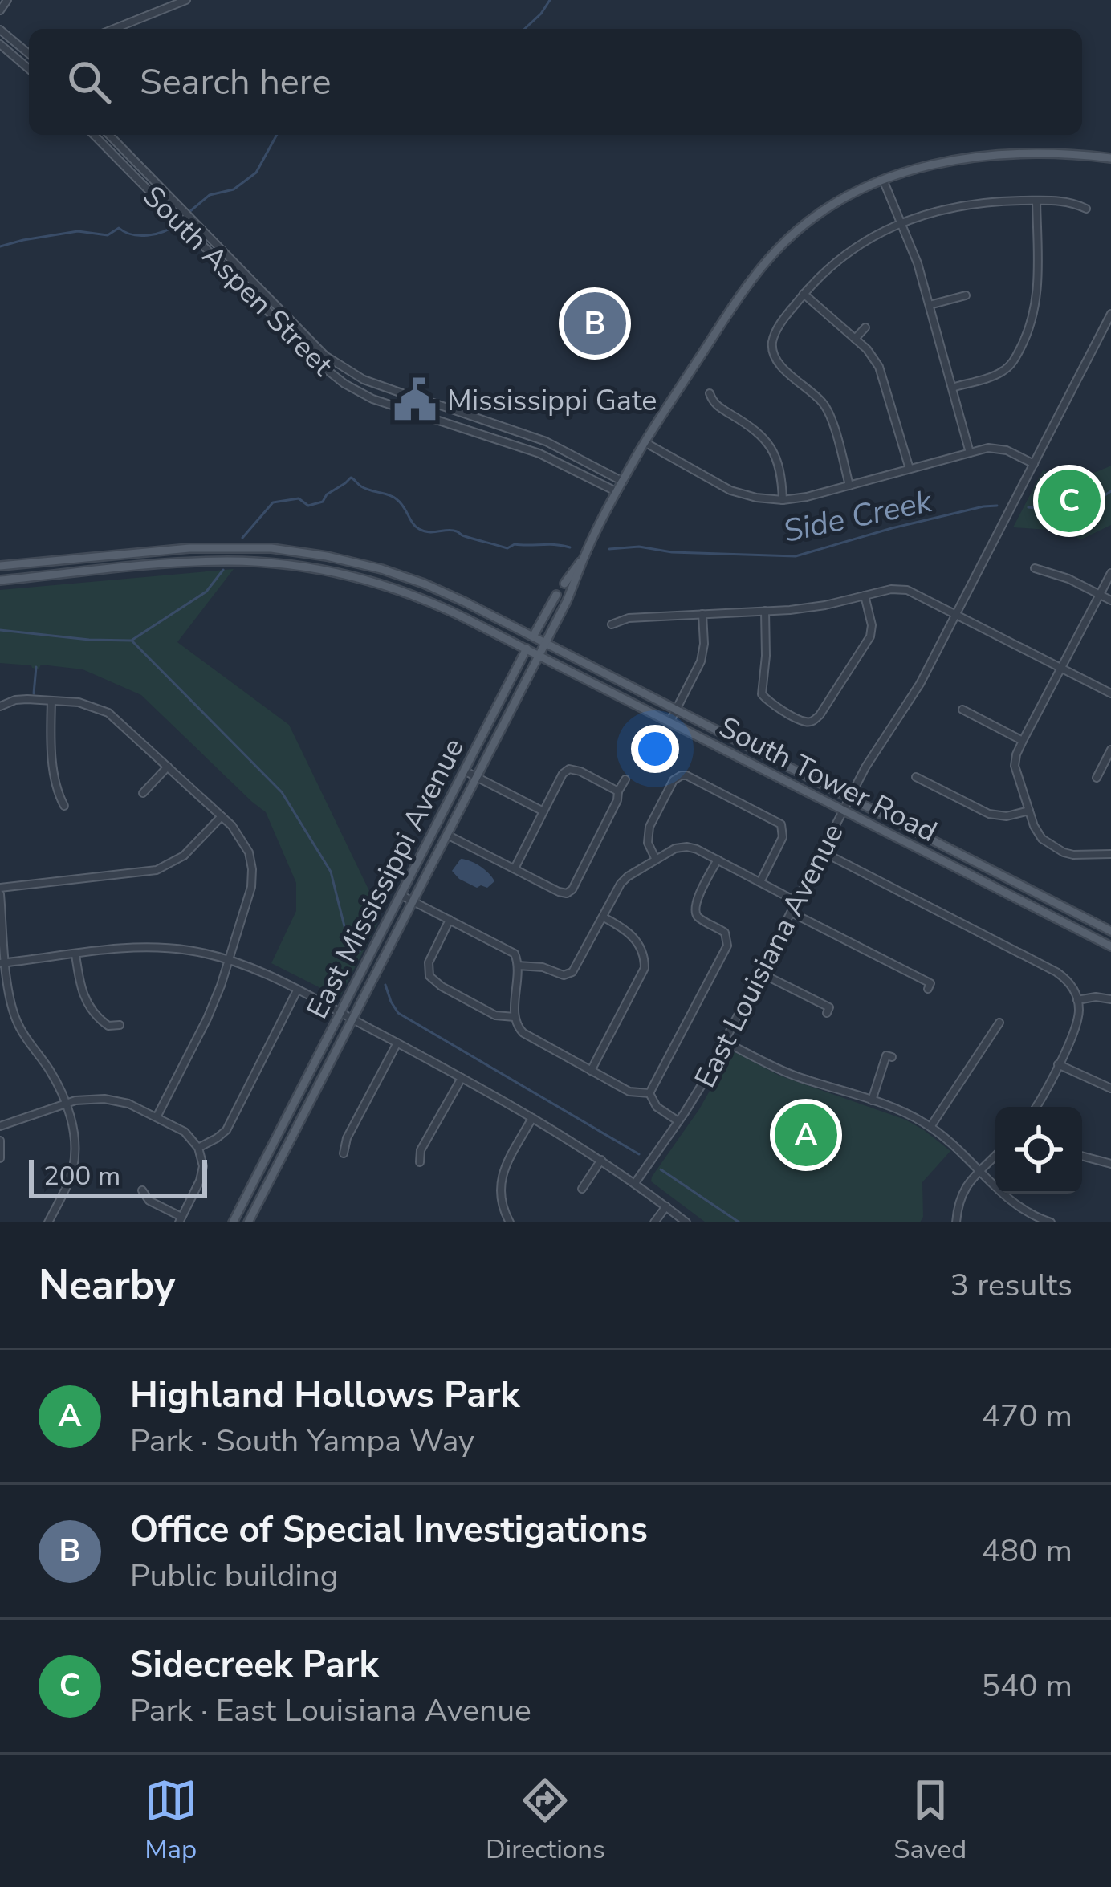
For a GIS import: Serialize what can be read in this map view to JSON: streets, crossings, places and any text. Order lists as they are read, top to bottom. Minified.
{"streets":{"main road":["South Tower Road","East Mississippi Avenue"],"street":["South Aspen Street","East Louisiana Avenue"]},"crossings":[["South Aspen Street","East Mississippi Avenue"],["South Tower Road","East Mississippi Avenue"],["South Tower Road","East Louisiana Avenue"]],"water":["Side Creek"],"places":{"public building":["Mississippi Gate"]},"scale_bar":"200 m","page":{"search":"Search here","pins":["B","C","A"],"scale":"200 m","heading":["Nearby","3 results"],"list":[{"mark":"A","name":"Highland Hollows Park","note":"Park · South Yampa Way","value":"470 m"},{"mark":"B","name":"Office of Special Investigations","note":"Public building","value":"480 m"},{"mark":"C","name":"Sidecreek Park","note":"Park · East Louisiana Avenue","value":"540 m"}],"nav":["Map","Directions","Saved"]}}
